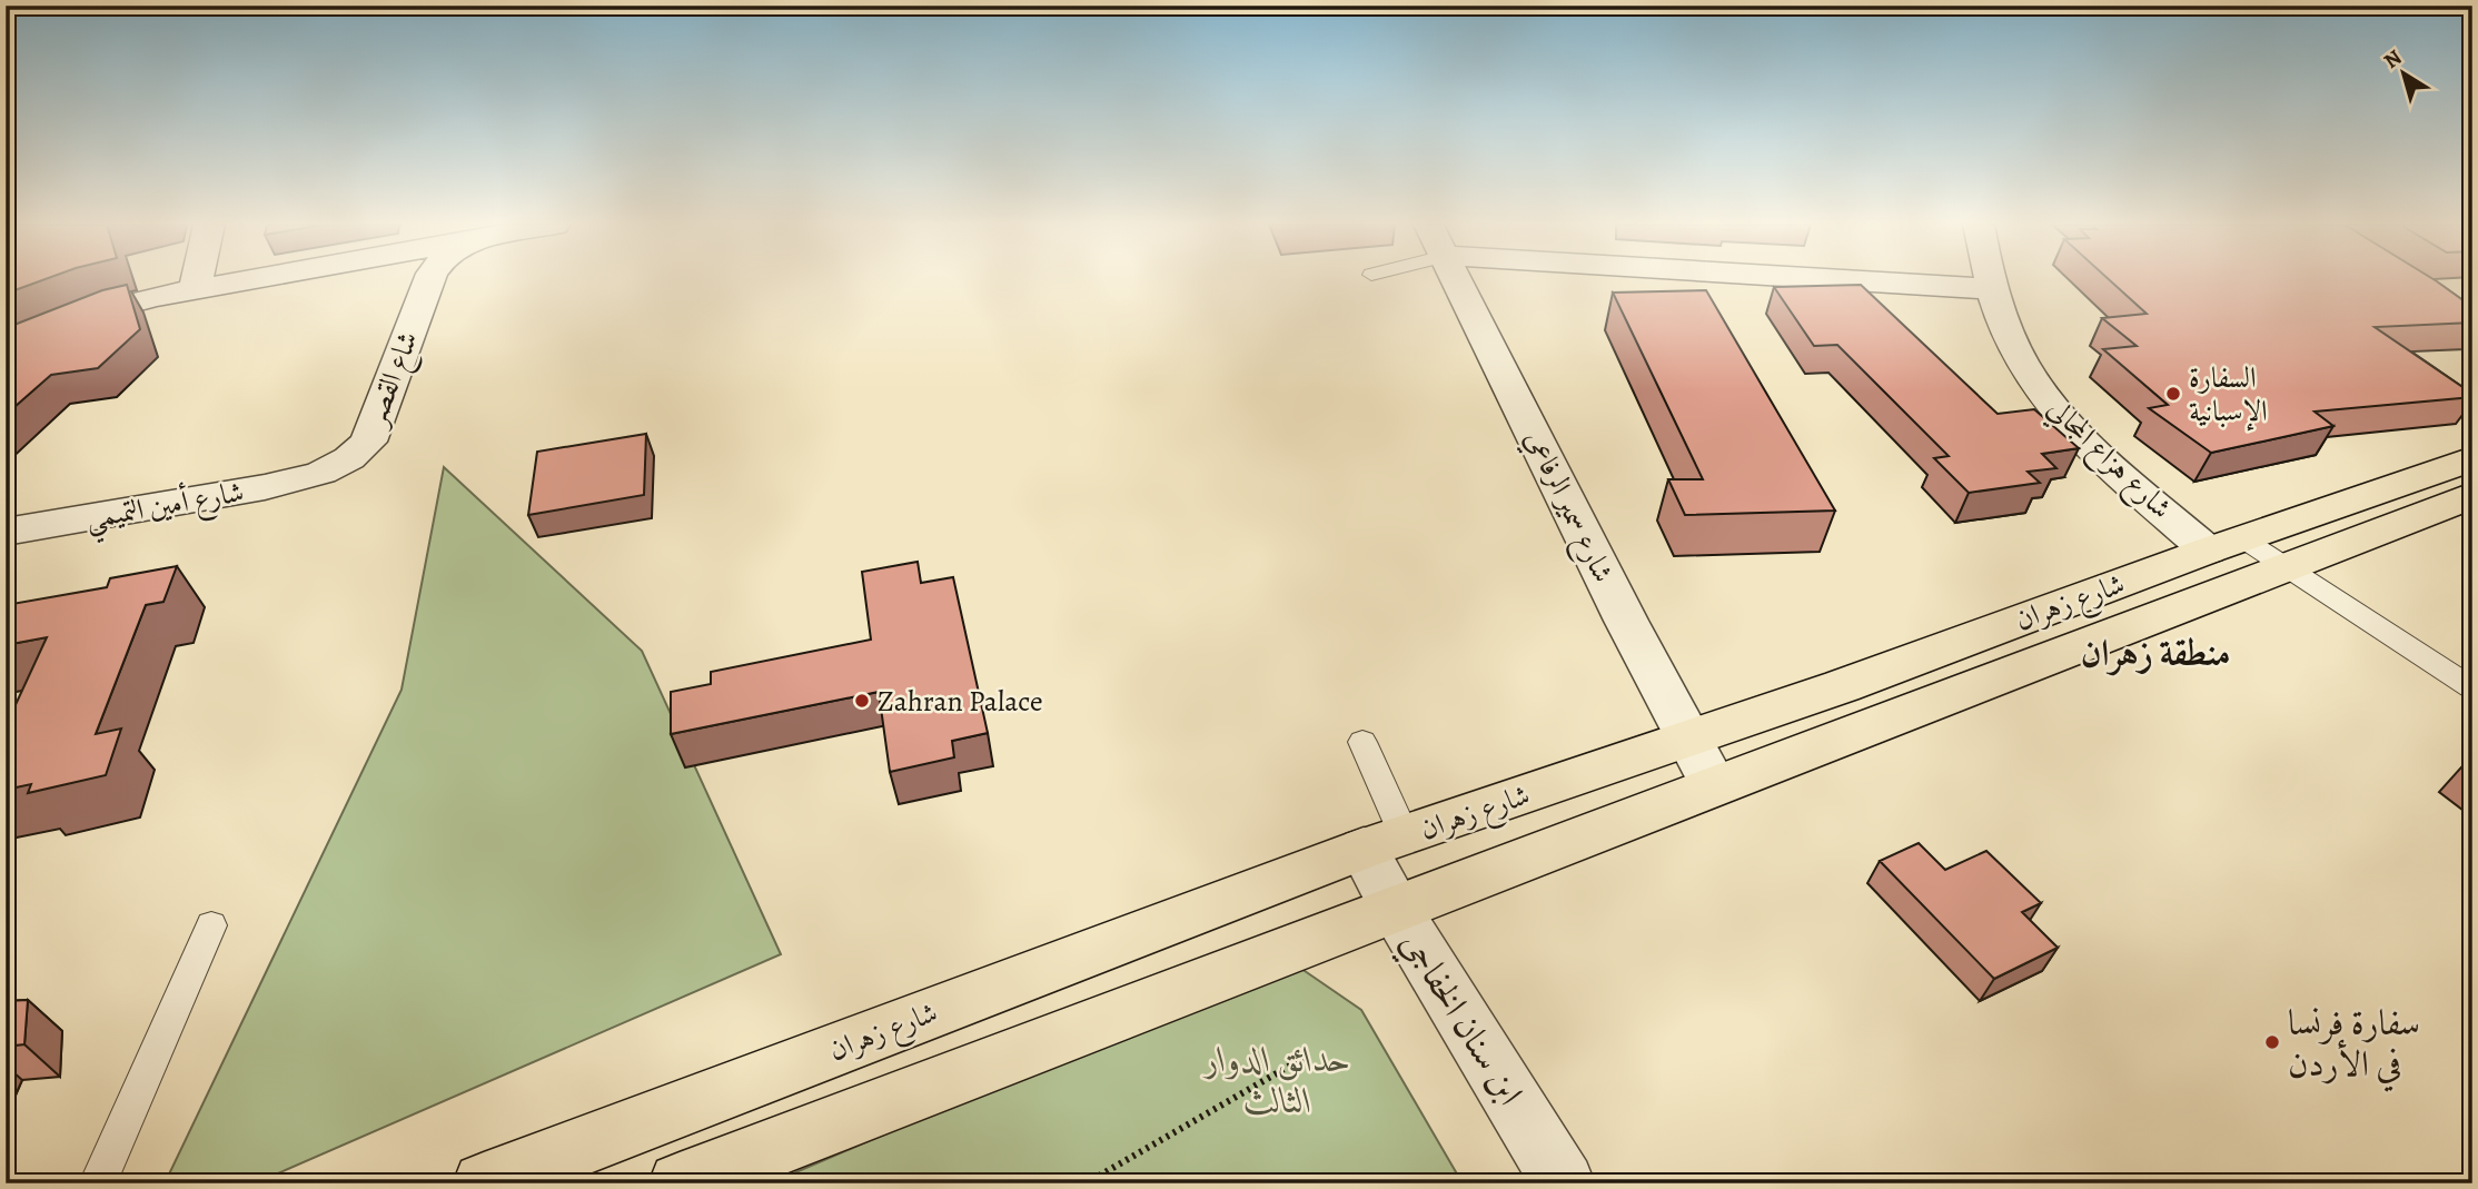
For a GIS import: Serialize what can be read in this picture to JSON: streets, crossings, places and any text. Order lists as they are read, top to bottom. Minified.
{"streets":{"main road":["شارع زهران"],"street":["شاع القصر","شارع هزاع المجالي","شارع أمين التميمي","شارع سمير الرفاعي","ابن سنان الخفاجي"]},"crossings":[["شاع القصر","شارع أمين التميمي"],["شارع هزاع المجالي","شارع زهران"],["شارع سمير الرفاعي","شارع زهران"],["شارع زهران","ابن سنان الخفاجي"]],"districts":["منطقة زهران"],"parks":["حدائق الدوار الثالث"],"places":["السفارة الإسبانية","Zahran Palace","سفارة فرنسا في الأردن"],"north":"top left"}
